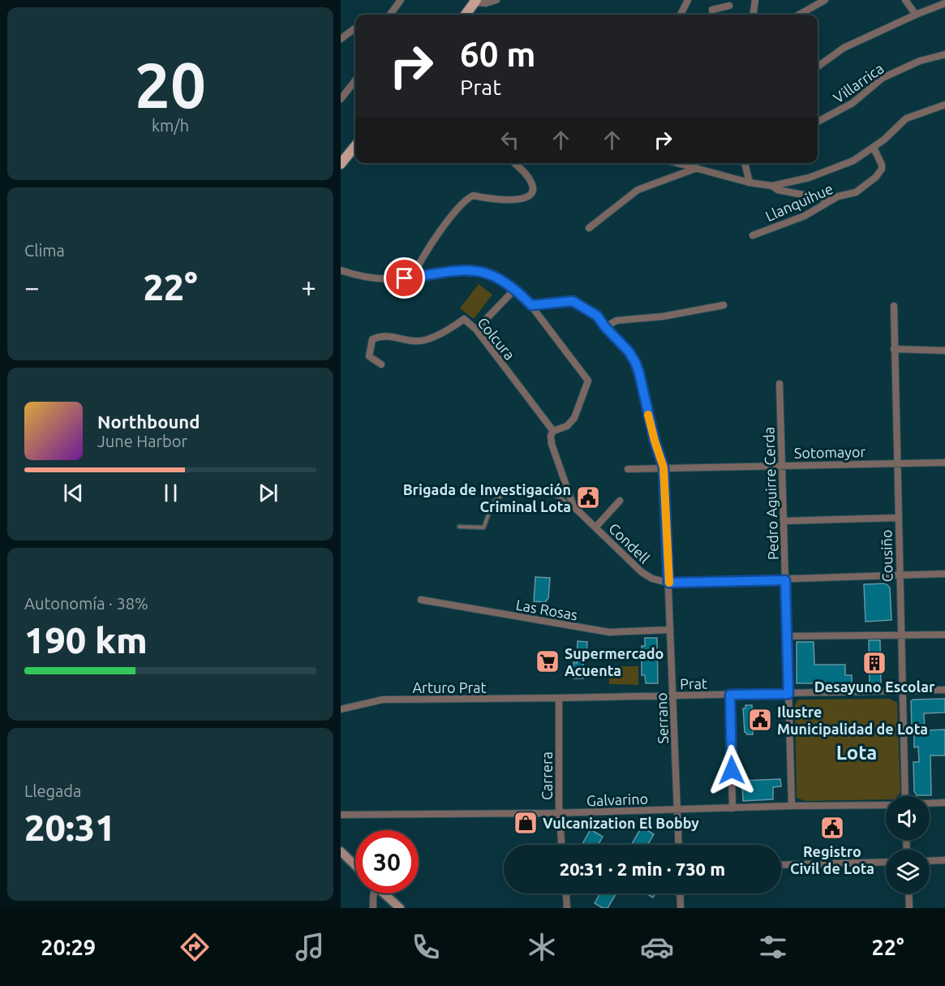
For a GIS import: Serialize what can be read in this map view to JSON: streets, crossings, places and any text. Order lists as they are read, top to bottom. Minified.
{"streets":{"street":["Villarrica","Llanquihue","Colcura","Sotomayor","Pedro Aguirre Cerda","Condell","Cousiño","Las Rosas","Prat","Arturo Prat","Serrano","Carrera","Galvarino"]},"crossings":[["Colcura","Condell"],["Sotomayor","Pedro Aguirre Cerda"],["Sotomayor","Cousiño"],["Sotomayor","Serrano"],["Pedro Aguirre Cerda","Condell"],["Pedro Aguirre Cerda","Prat"],["Pedro Aguirre Cerda","Galvarino"],["Condell","Cousiño"],["Condell","Serrano"],["Cousiño","Prat"],["Las Rosas","Serrano"],["Prat","Arturo Prat"],["Prat","Serrano"],["Prat","Carrera"],["Arturo Prat","Carrera"],["Serrano","Galvarino"],["Carrera","Galvarino"]],"districts":["Lota"],"places":{"public building":["Brigada de Investigación Criminal Lota","Ilustre Municipalidad de Lota","Registro Civil de Lota"],"supermarket":["Supermercado Acuenta"],"building":["Desayuno Escolar"],"shop":["Vulcanization El Bobby"]},"page":{"tile":[["20","km/h"],"Clima",["Autonomía · 38%","190 km"],["Llegada","20:31"]],"turn":["60 m","Prat"],"heat":["−","22°","+"],"song":["Northbound","June Harbor"],"limit":"30","trip":"20:31 · 2 min · 730 m","tabs":["20:29","22°"]}}
